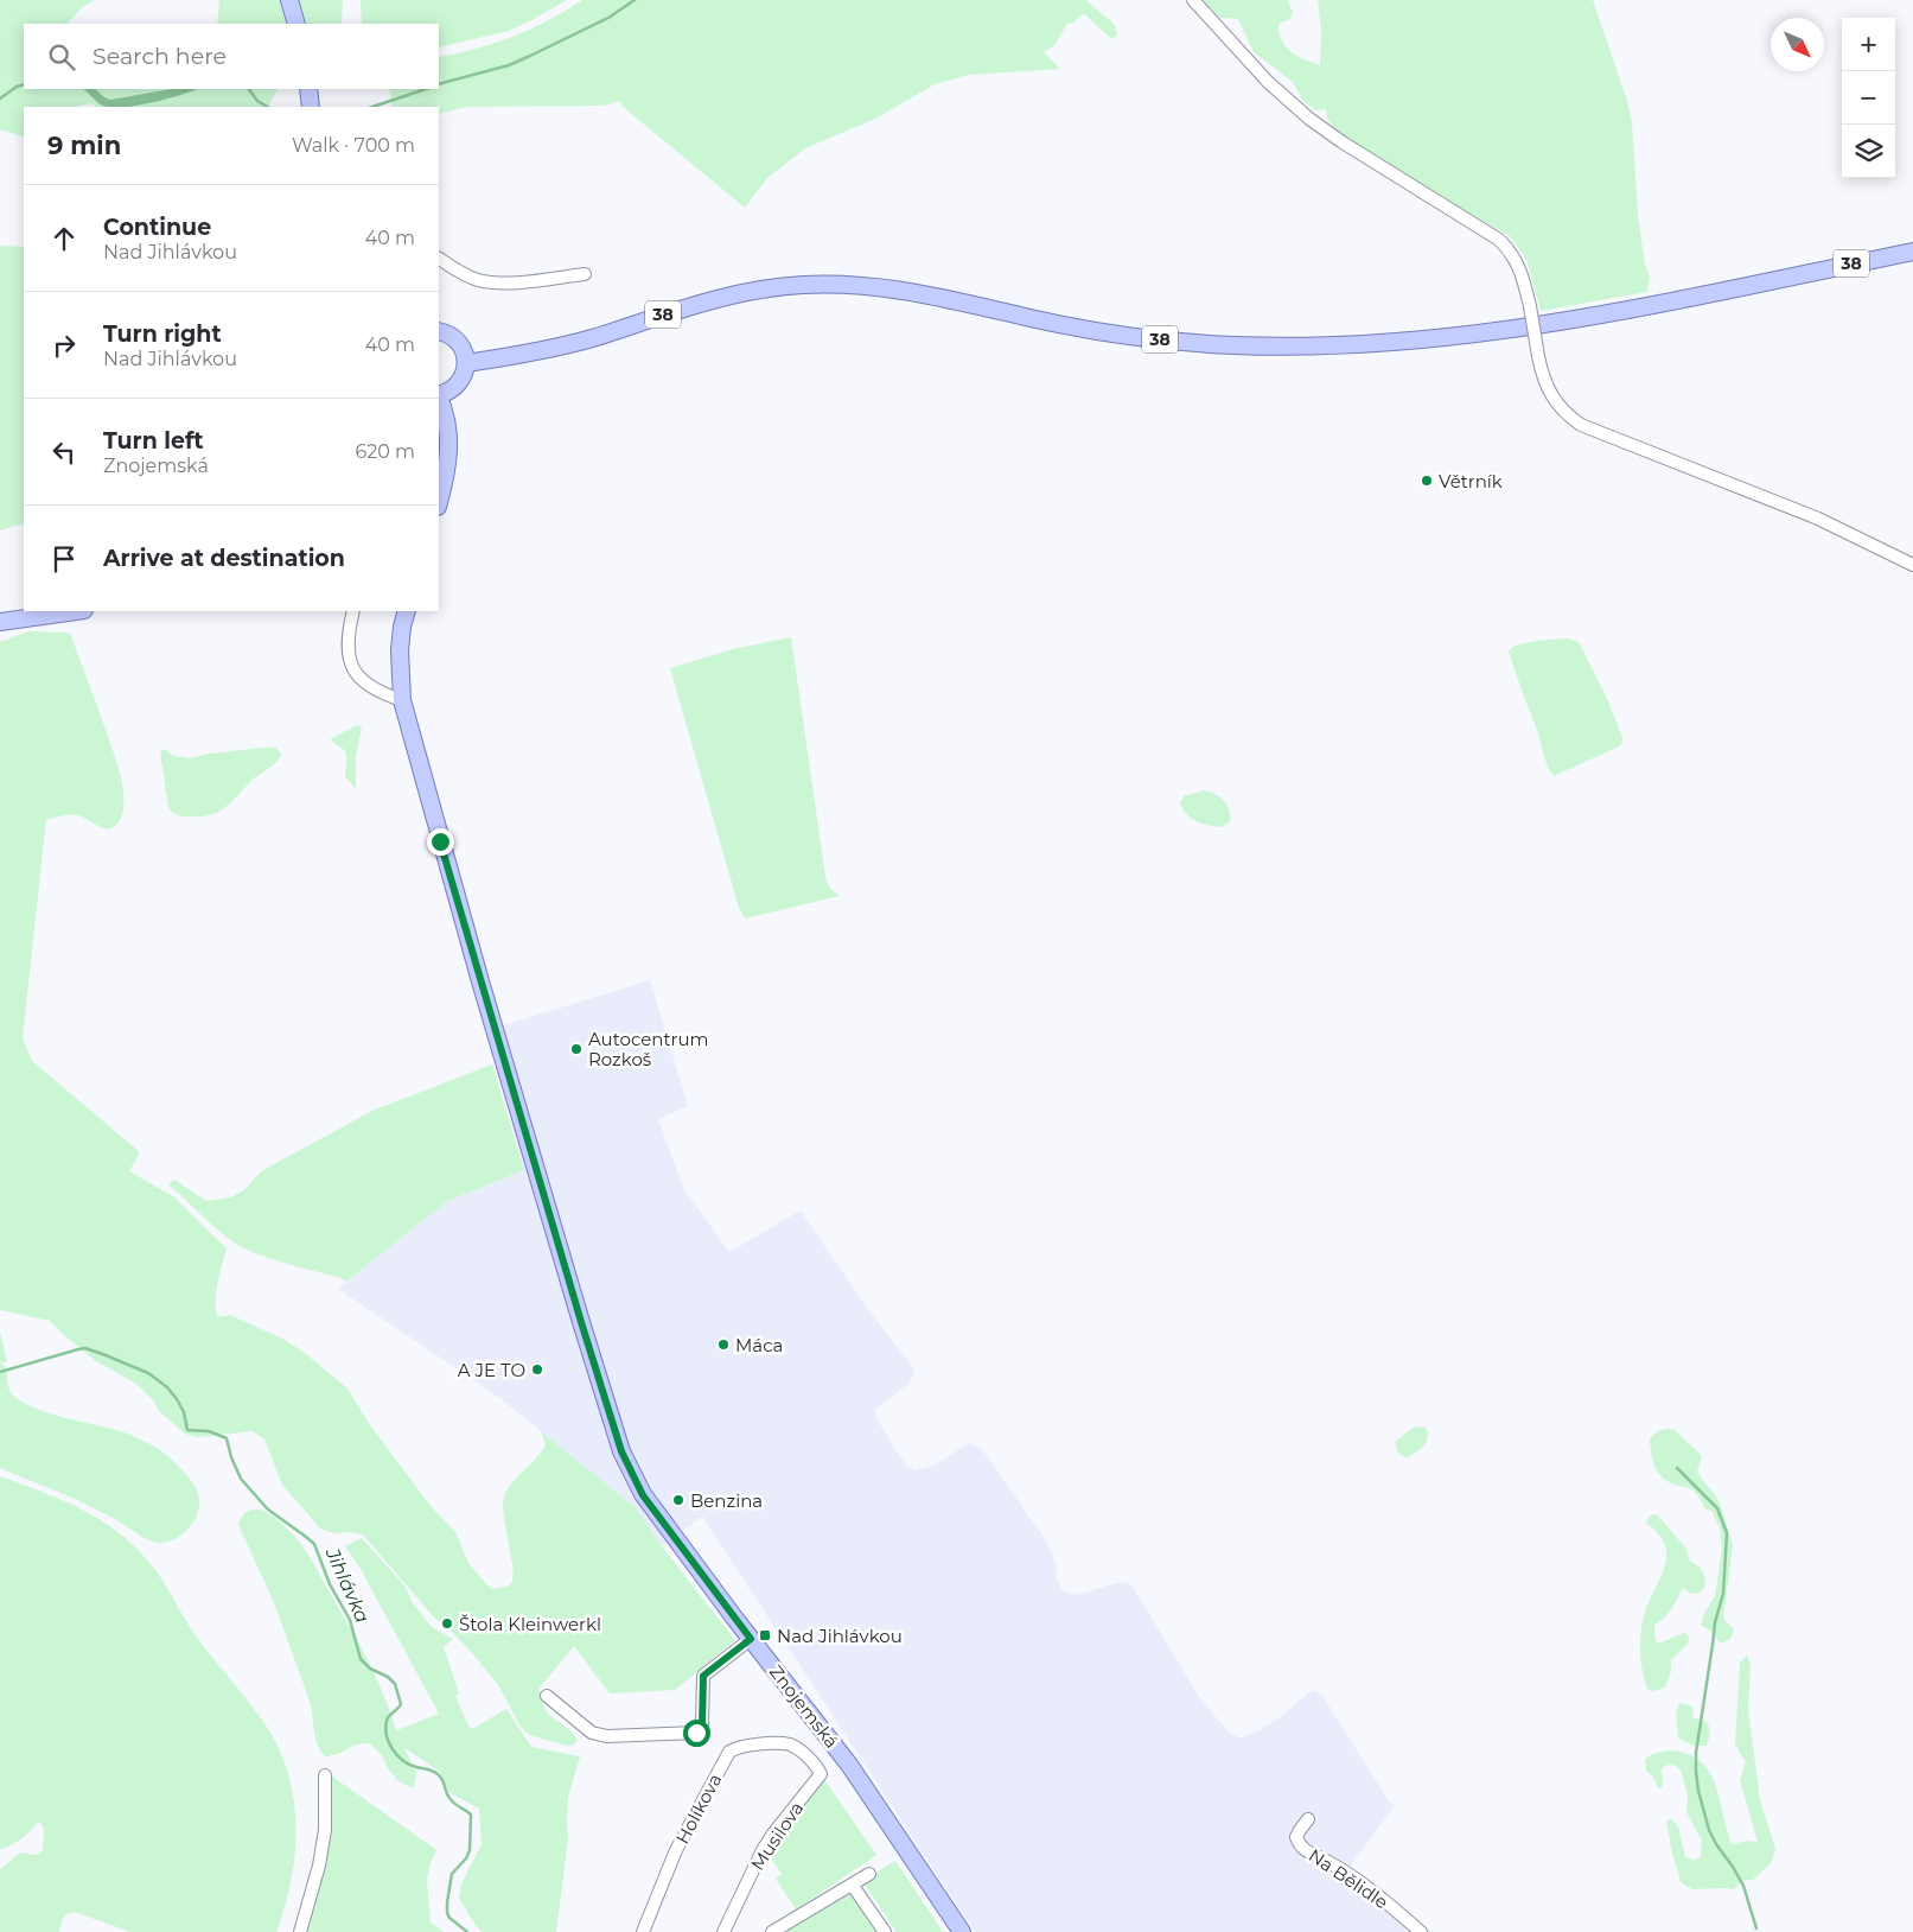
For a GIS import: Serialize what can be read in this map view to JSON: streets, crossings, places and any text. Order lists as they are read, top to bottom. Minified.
{"streets":{"main road":["38","Znojemská"],"street":["Holíkova","Musilova","Na Bělidle"]},"crossings":[["Holíkova","Musilova"]],"water":["Jihlávka"],"places":{"other":["Větrník","Autocentrum Rozkoš","Máca","A JE TO","Benzina","Štola Kleinwerkl"],"transit":["Nad Jihlávkou"]},"north":"bottom right","page":{"map_buttons":["+","−"],"search":"Search here","heading":["9 min","Walk · 700 m"],"list":[["Continue","Nad Jihlávkou","40 m"],["Turn right","Nad Jihlávkou","40 m"],["Turn left","Znojemská","620 m"],"Arrive at destination"]}}
